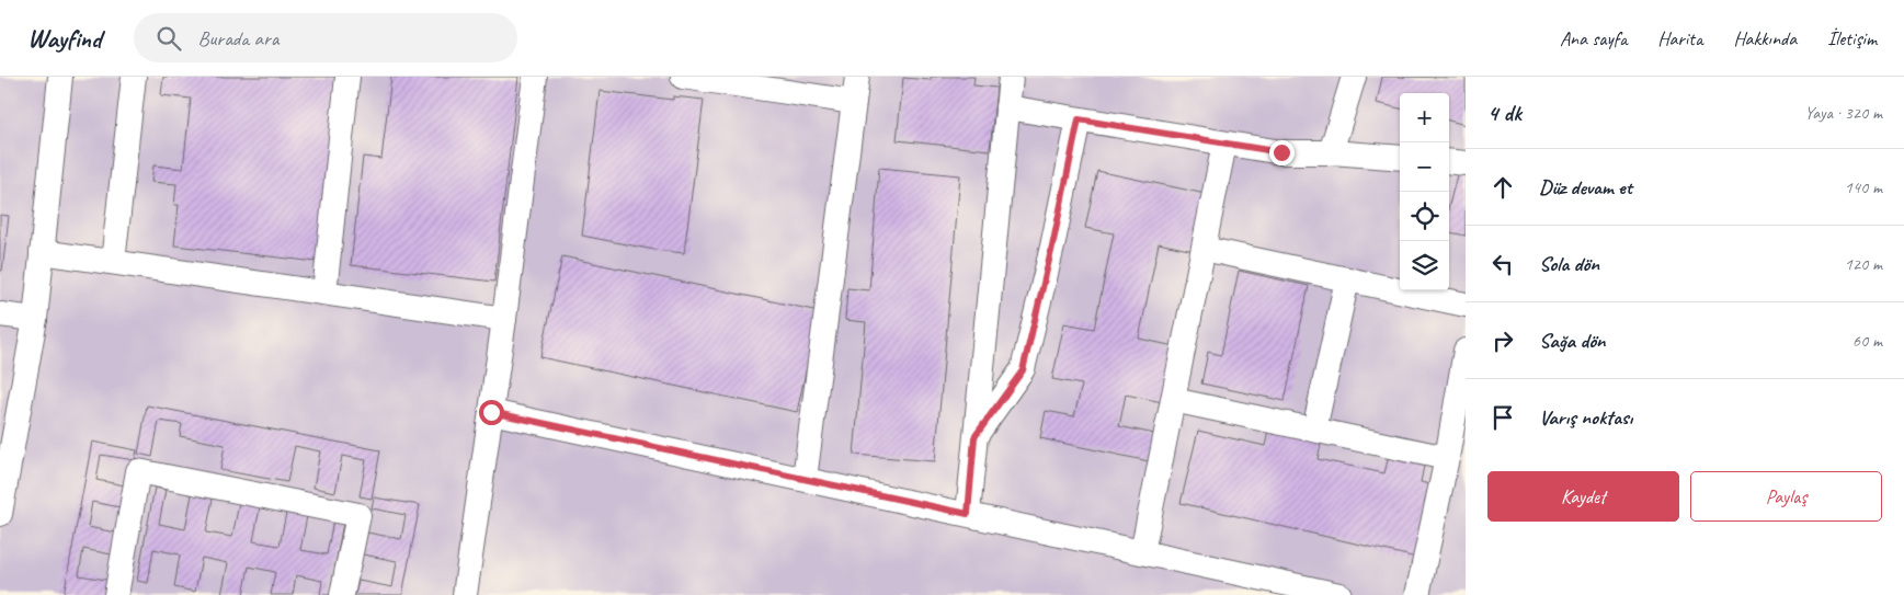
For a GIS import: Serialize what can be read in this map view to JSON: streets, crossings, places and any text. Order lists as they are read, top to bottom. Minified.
{"page":{"header":"Wayfind","search":"Burada ara","nav":["Ana sayfa","Harita","Hakkında","İletişim"],"heading":["4 dk","Yaya · 320 m"],"map_buttons":["+","−"],"list":[["Düz devam et","140 m"],["Sola dön","120 m"],["Sağa dön","60 m"],"Varış noktası"],"buttons":["Kaydet","Paylaş"]}}
